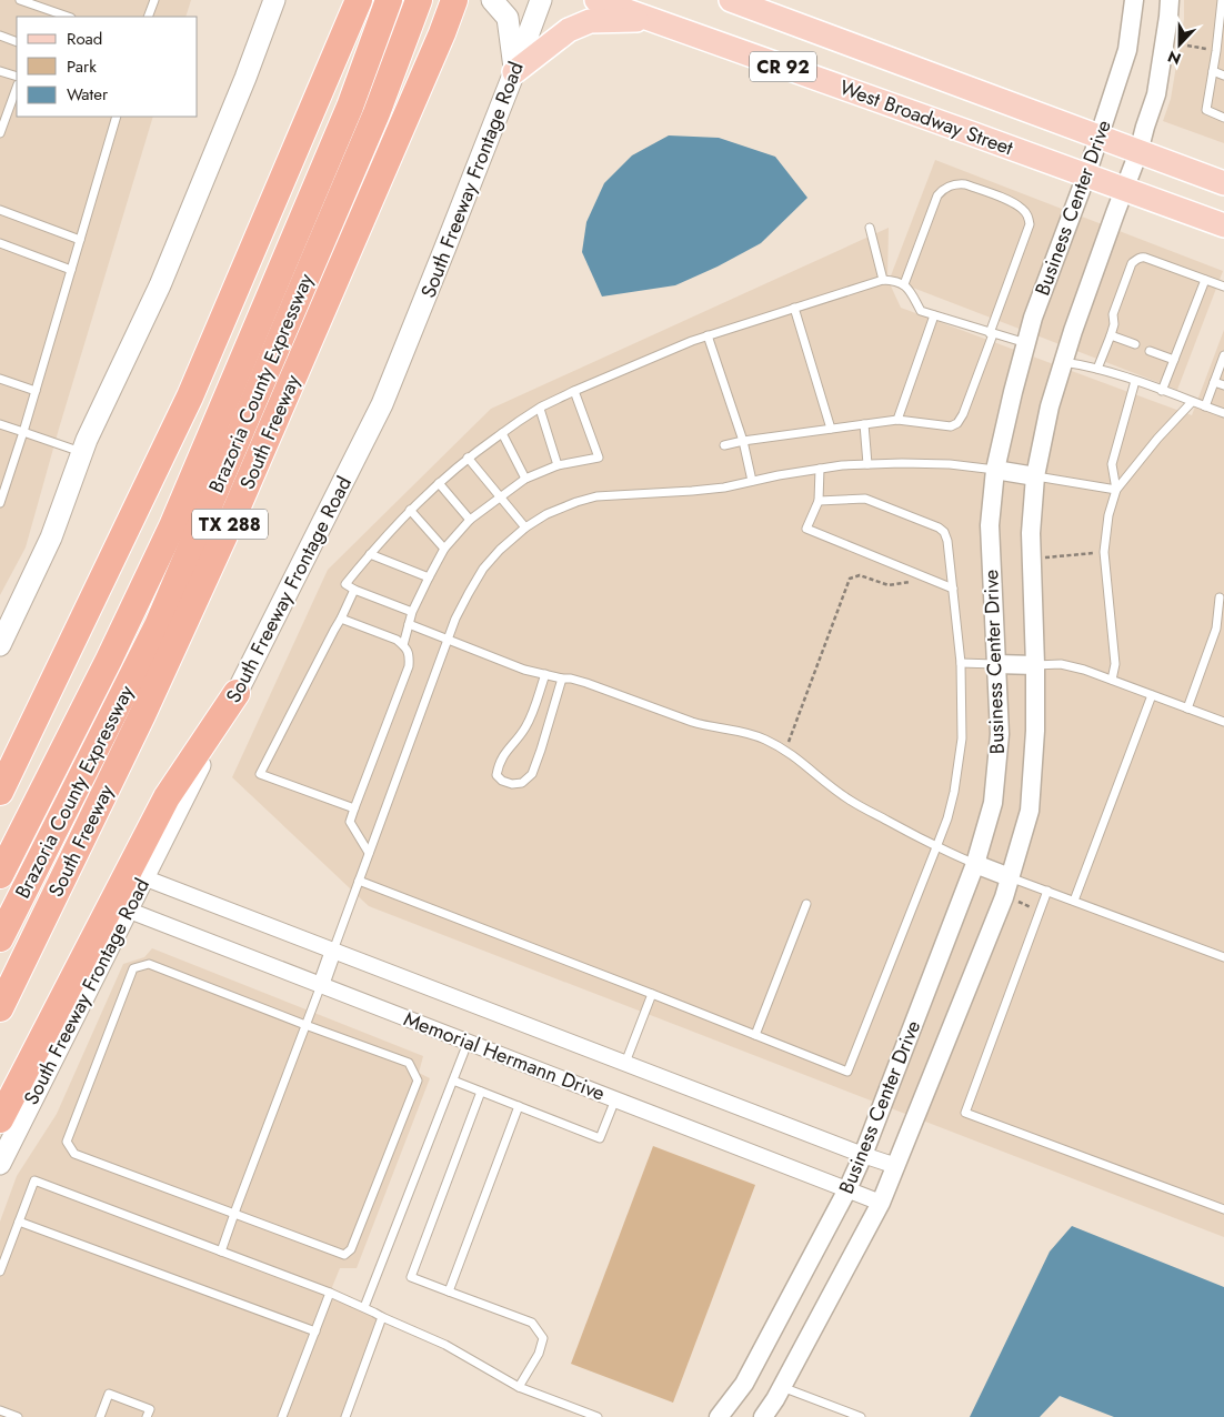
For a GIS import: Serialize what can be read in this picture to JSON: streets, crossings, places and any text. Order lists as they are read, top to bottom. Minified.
{"streets":{"highway":["Brazoria County Expressway","South Freeway","TX 288"],"main road":["CR 92","West Broadway Street","South Freeway Frontage Road"],"street":["Business Center Drive","Memorial Hermann Drive"]},"crossings":[["CR 92","Business Center Drive"],["West Broadway Street","Business Center Drive"],["South Freeway Frontage Road","Memorial Hermann Drive"],["Business Center Drive","Memorial Hermann Drive"]],"legend":["Road","Park","Water"],"north":"bottom"}
